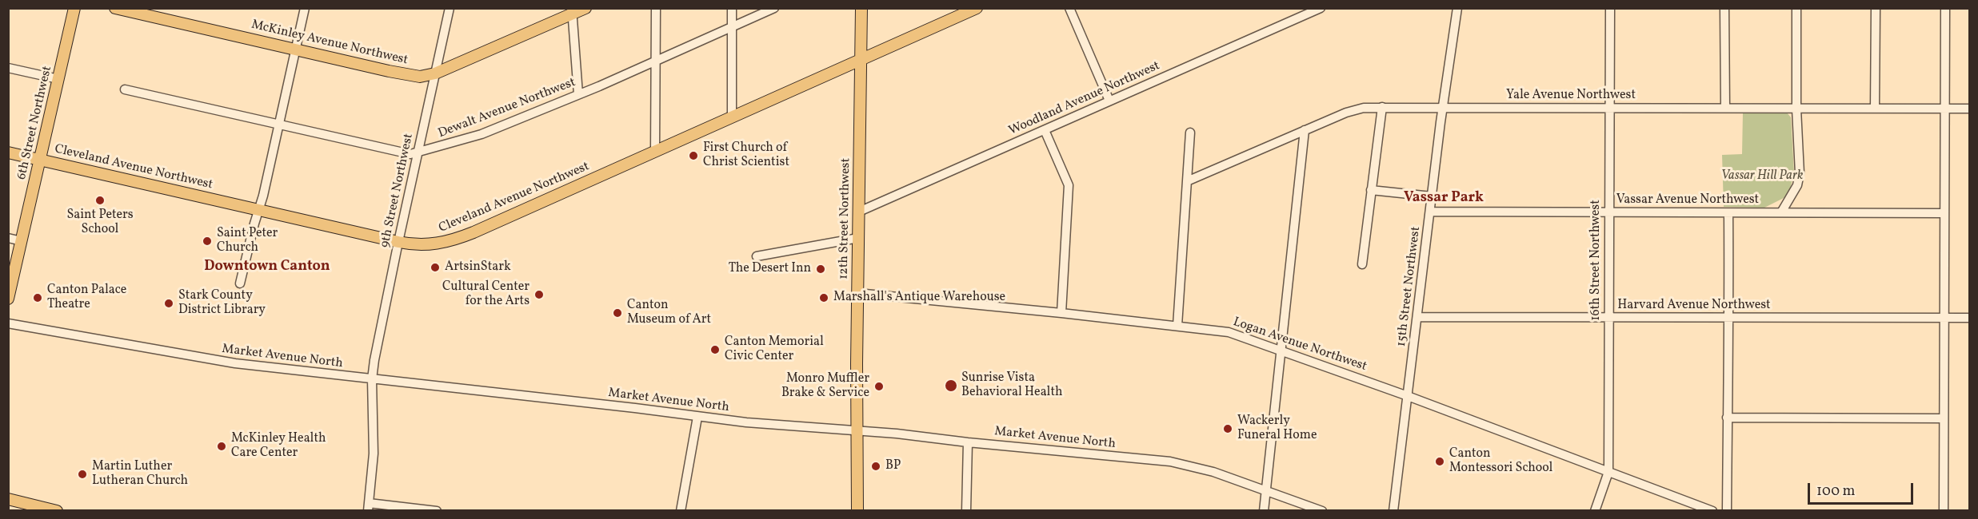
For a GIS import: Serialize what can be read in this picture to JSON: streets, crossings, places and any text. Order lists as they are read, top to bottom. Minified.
{"streets":{"main road":["McKinley Avenue Northwest","6th Street Northwest","Cleveland Avenue Northwest","12th Street Northwest"],"street":["Yale Avenue Northwest","Woodland Avenue Northwest","Dewalt Avenue Northwest","9th Street Northwest","Vassar Avenue Northwest","16th Street Northwest","15th Street Northwest","Harvard Avenue Northwest","Logan Avenue Northwest","Market Avenue North"]},"crossings":[["McKinley Avenue Northwest","9th Street Northwest"],["Yale Avenue Northwest","16th Street Northwest"],["Yale Avenue Northwest","15th Street Northwest"],["Woodland Avenue Northwest","12th Street Northwest"],["Dewalt Avenue Northwest","9th Street Northwest"],["6th Street Northwest","Cleveland Avenue Northwest"],["Cleveland Avenue Northwest","9th Street Northwest"],["Cleveland Avenue Northwest","12th Street Northwest"],["9th Street Northwest","Market Avenue North"],["Vassar Avenue Northwest","16th Street Northwest"],["Vassar Avenue Northwest","15th Street Northwest"],["12th Street Northwest","Logan Avenue Northwest"],["12th Street Northwest","Market Avenue North"],["16th Street Northwest","Harvard Avenue Northwest"],["16th Street Northwest","Logan Avenue Northwest"],["15th Street Northwest","Harvard Avenue Northwest"],["15th Street Northwest","Logan Avenue Northwest"]],"districts":["Vassar Park","Downtown Canton"],"parks":["Vassar Hill Park"],"places":["First Church of Christ Scientist","Saint Peters School","Saint Peter Church","ArtsinStark","The Desert Inn","Cultural Center for the Arts","Canton Palace Theatre","Marshall's Antique Warehouse","Stark County District Library","Canton Museum of Art","Canton Memorial Civic Center","Sunrise Vista Behavioral Health","Monro Muffler Brake & Service","Wackerly Funeral Home","McKinley Health Care Center","Canton Montessori School","BP","Martin Luther Lutheran Church"],"scale_bar":"100 m"}
